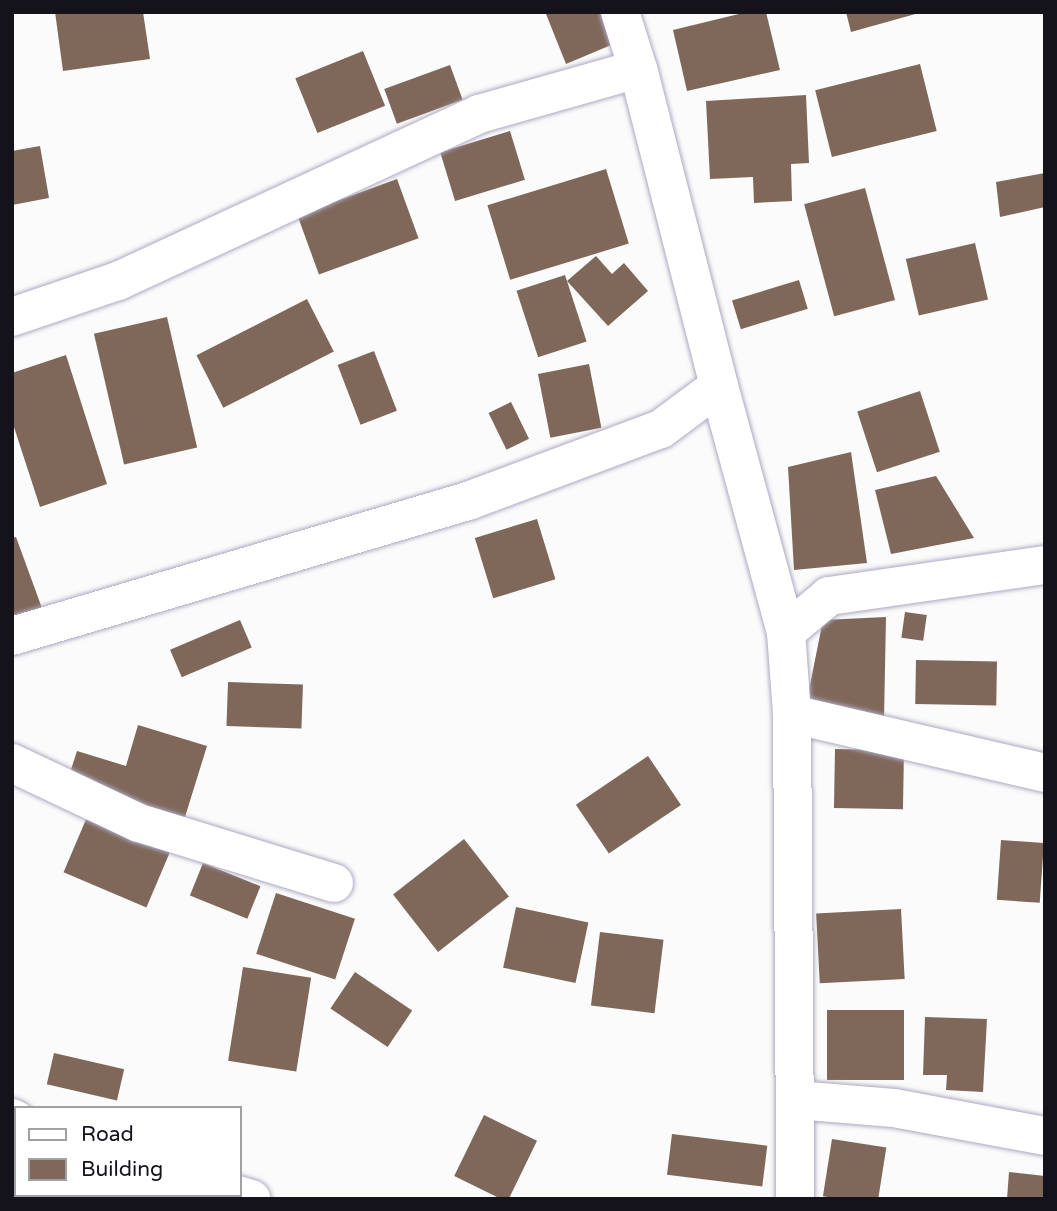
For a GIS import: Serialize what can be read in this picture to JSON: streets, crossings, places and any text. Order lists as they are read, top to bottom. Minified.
{"legend":["Road","Building"]}
